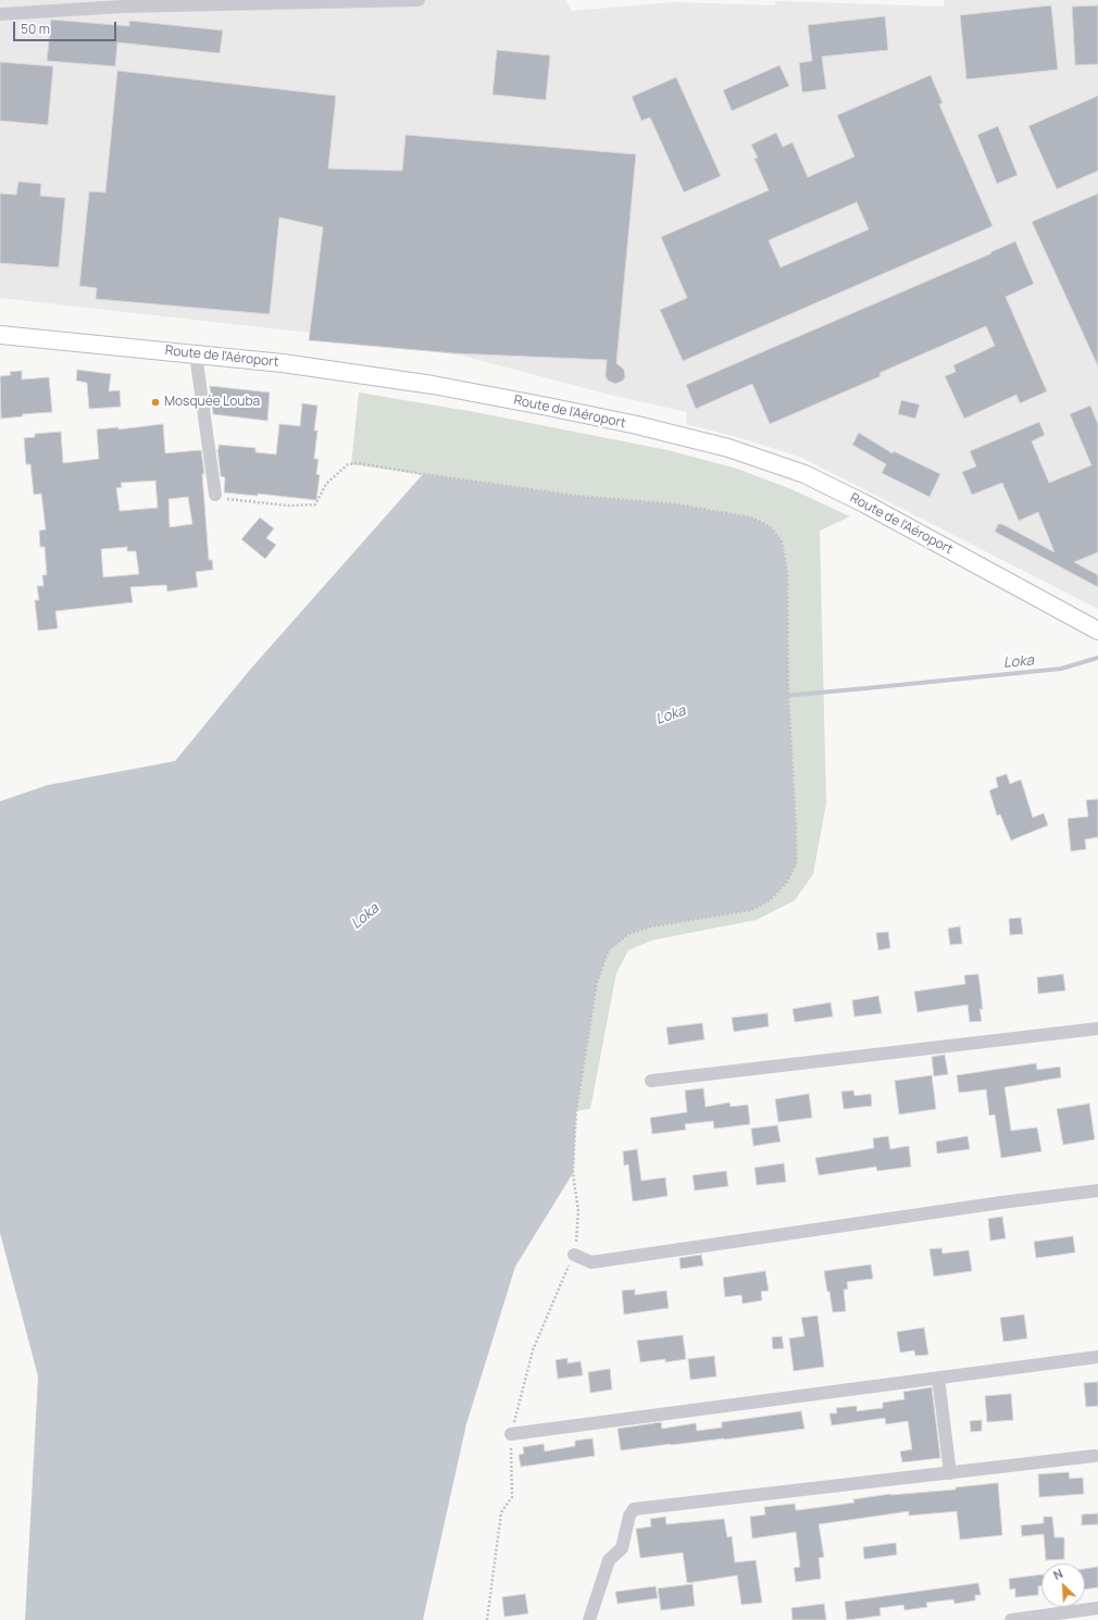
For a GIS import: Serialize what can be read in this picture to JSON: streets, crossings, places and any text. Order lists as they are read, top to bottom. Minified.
{"streets":{"main road":["Route de l'Aéroport"]},"water":["Loka"],"places":["Mosquée Louba"],"scale_bar":"50 m","north":"top left"}
